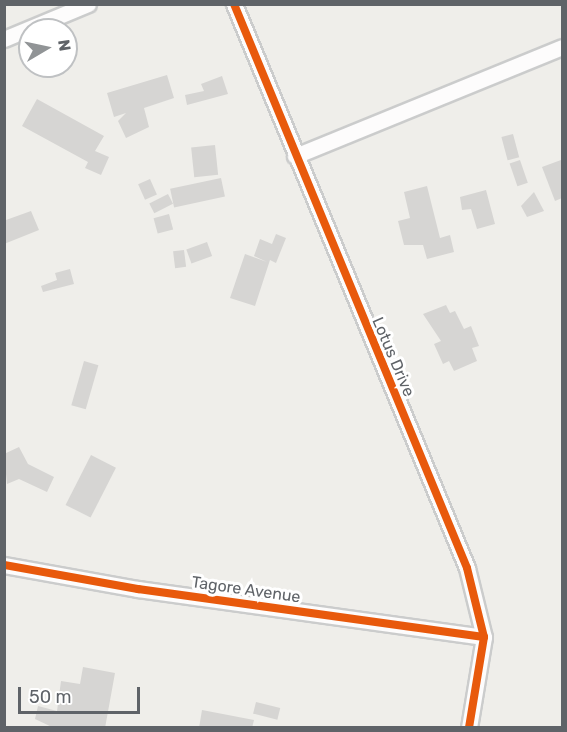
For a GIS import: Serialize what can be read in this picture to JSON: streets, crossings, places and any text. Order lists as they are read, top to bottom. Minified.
{"streets":{"street":["Lotus Drive","Tagore Avenue"]},"crossings":[["Lotus Drive","Tagore Avenue"]],"scale_bar":"50 m","north":"right"}
